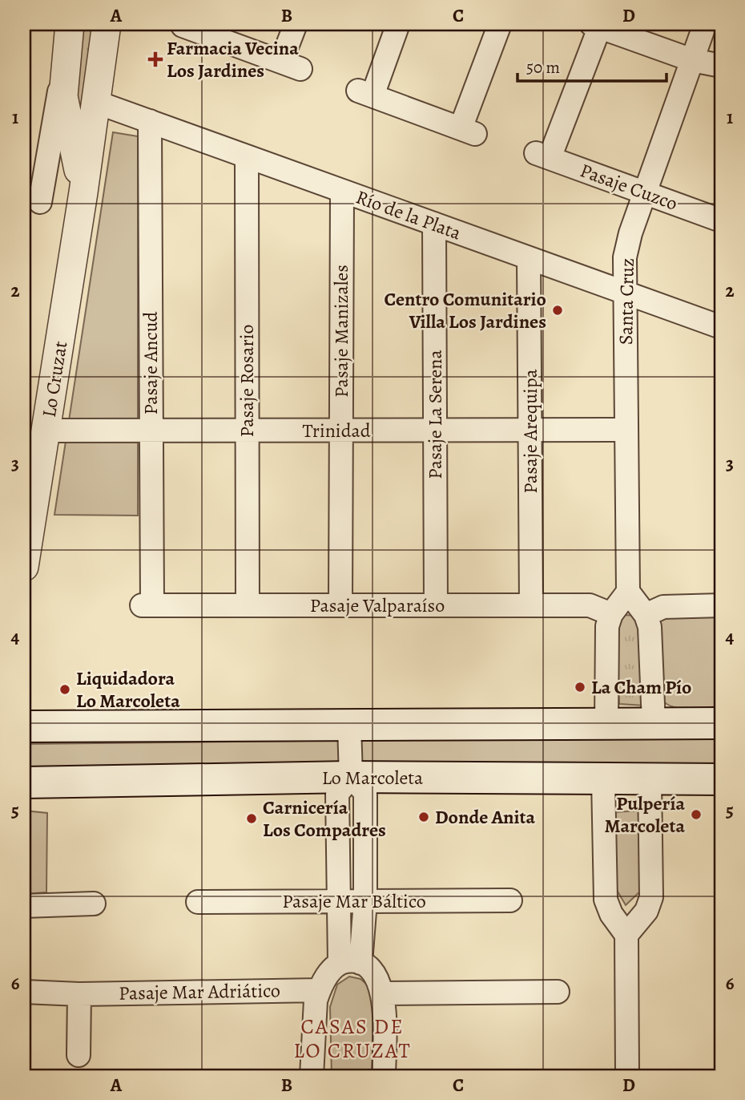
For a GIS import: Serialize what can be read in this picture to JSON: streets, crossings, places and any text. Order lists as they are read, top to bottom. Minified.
{"streets":{"main road":["Lo Marcoleta"],"street":["Pasaje Cuzco","Río de la Plata","Santa Cruz","Pasaje Manizales","Pasaje Ancud","Lo Cruzat","Pasaje Rosario","Pasaje La Serena","Trinidad","Pasaje Arequipa","Pasaje Valparaíso","Pasaje Mar Báltico","Pasaje Mar Adriático"]},"crossings":[["Pasaje Cuzco","Santa Cruz"],["Río de la Plata","Santa Cruz"],["Río de la Plata","Pasaje Manizales"],["Río de la Plata","Pasaje Ancud"],["Río de la Plata","Lo Cruzat"],["Río de la Plata","Pasaje Rosario"],["Río de la Plata","Pasaje La Serena"],["Río de la Plata","Pasaje Arequipa"],["Santa Cruz","Trinidad"],["Pasaje Manizales","Trinidad"],["Pasaje Manizales","Pasaje Valparaíso"],["Pasaje Ancud","Trinidad"],["Pasaje Ancud","Pasaje Valparaíso"],["Lo Cruzat","Trinidad"],["Pasaje Rosario","Trinidad"],["Pasaje Rosario","Pasaje Valparaíso"],["Pasaje La Serena","Trinidad"],["Pasaje La Serena","Pasaje Valparaíso"],["Trinidad","Pasaje Arequipa"],["Pasaje Arequipa","Pasaje Valparaíso"]],"districts":["CASAS DE LO CRUZAT"],"places":{"health":["Farmacia Vecina Los Jardines"],"other":["Centro Comunitario Villa Los Jardines","La Cham Pío","Liquidadora Lo Marcoleta","Pulpería Marcoleta","Donde Anita","Carnicería Los Compadres"]},"scale_bar":"50 m","grid":{"columns":["A","B","C","D"],"rows":["1","2","3","4","5","6"]}}
